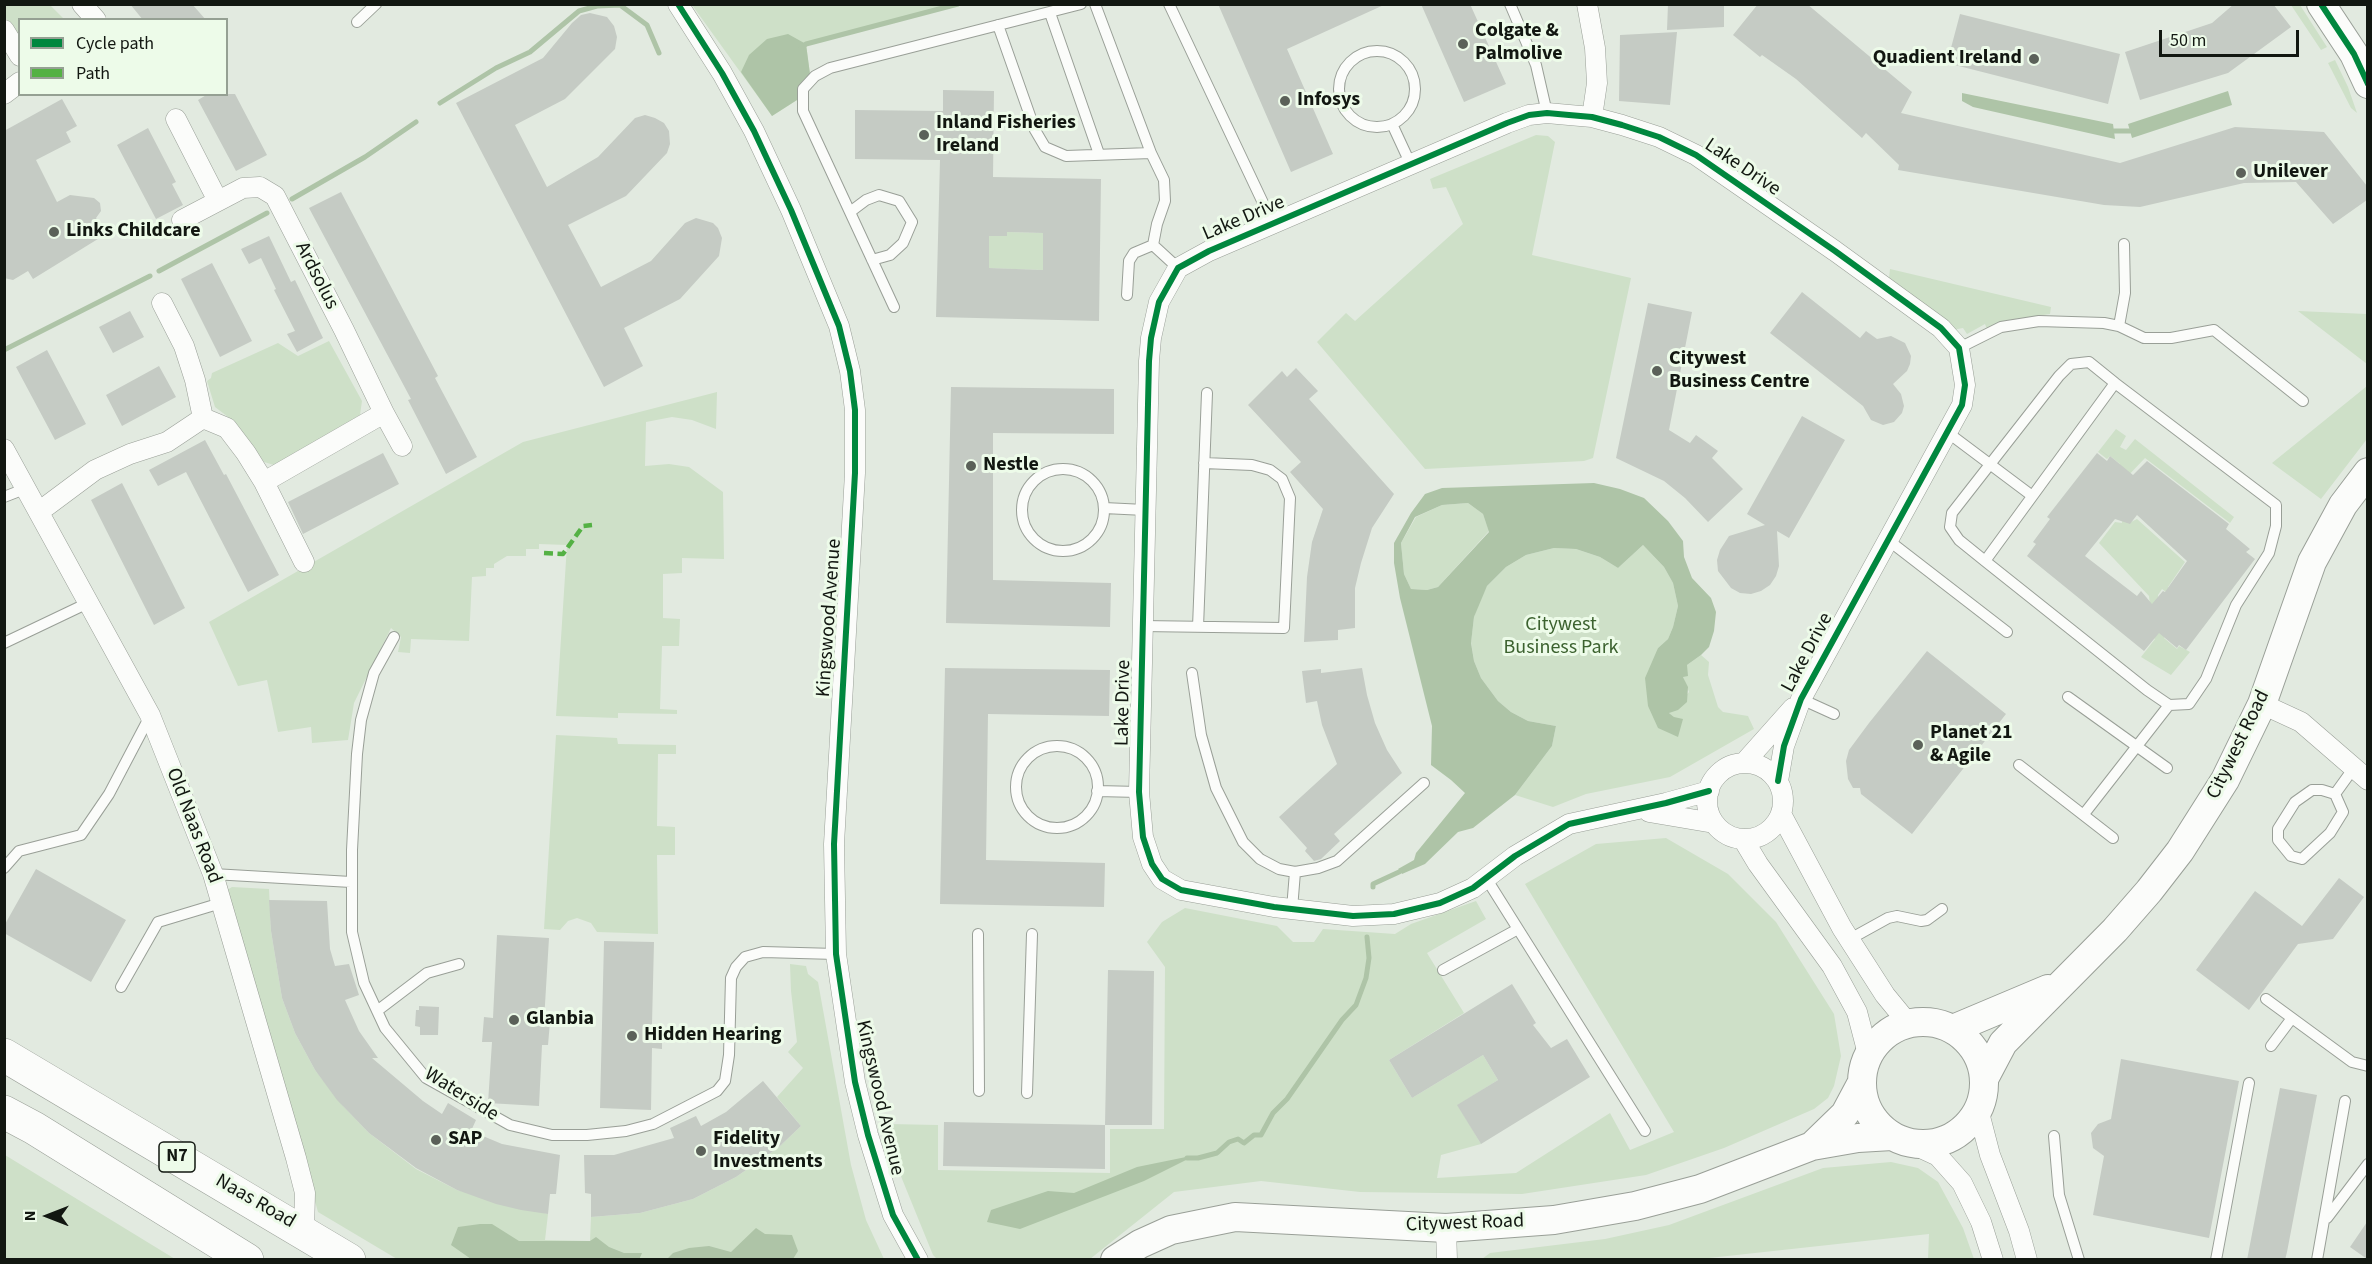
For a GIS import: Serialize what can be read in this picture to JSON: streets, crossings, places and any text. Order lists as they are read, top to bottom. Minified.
{"streets":{"highway":["N7","Naas Road"],"main road":["Citywest Road"],"street":["Lake Drive","Ardsolus","Kingswood Avenue","Old Naas Road"],"lane":["Waterside"]},"crossings":[["Kingswood Avenue","Waterside"],["Old Naas Road","Naas Road"]],"parks":["Citywest Business Park"],"places":["Colgate & Palmolive","Quadient Ireland","Infosys","Inland Fisheries Ireland","Unilever","Links Childcare","Citywest Business Centre","Nestle","Planet 21 & Agile","Glanbia","Hidden Hearing","SAP","Fidelity Investments"],"legend":["Cycle path","Path"],"scale_bar":"50 m","north":"left"}
